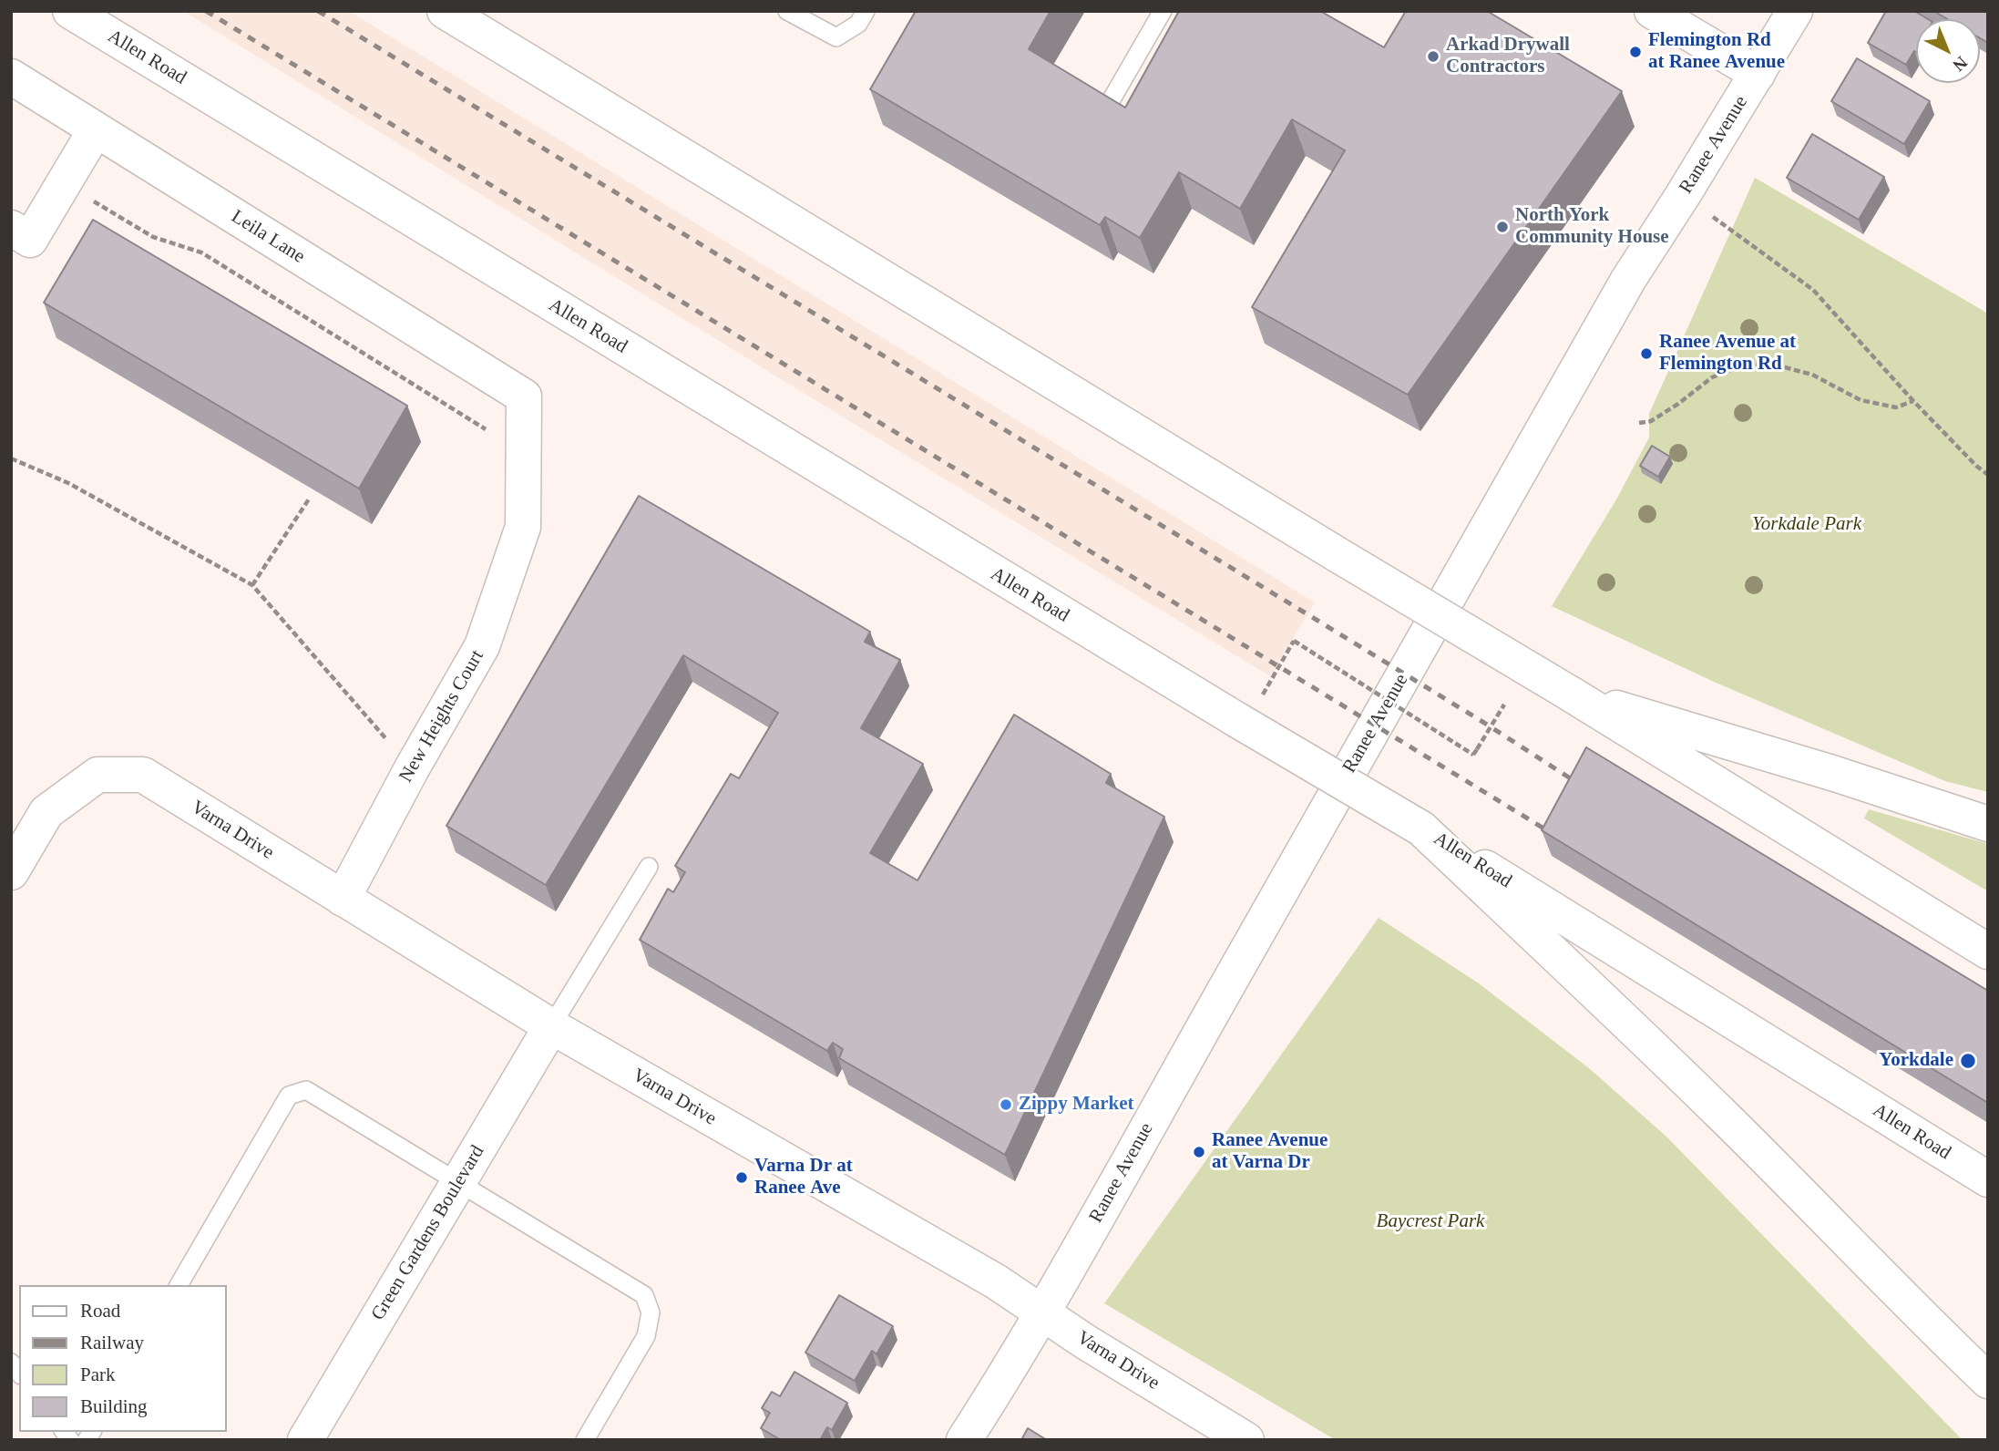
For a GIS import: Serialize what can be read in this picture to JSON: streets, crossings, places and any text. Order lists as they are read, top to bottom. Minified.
{"streets":{"main road":["Allen Road","Ranee Avenue","Leila Lane","New Heights Court","Varna Drive","Green Gardens Boulevard"]},"crossings":[["Ranee Avenue","Varna Drive"],["Leila Lane","New Heights Court"],["New Heights Court","Varna Drive"],["Varna Drive","Green Gardens Boulevard"]],"parks":["Yorkdale Park","Baycrest Park"],"places":["Flemington Rd at Ranee Avenue","Arkad Drywall Contractors","North York Community House","Ranee Avenue at Flemington Rd","Yorkdale","Zippy Market","Ranee Avenue at Varna Dr","Varna Dr at Ranee Ave"],"legend":["Road","Railway","Park","Building"],"north":"bottom right"}
